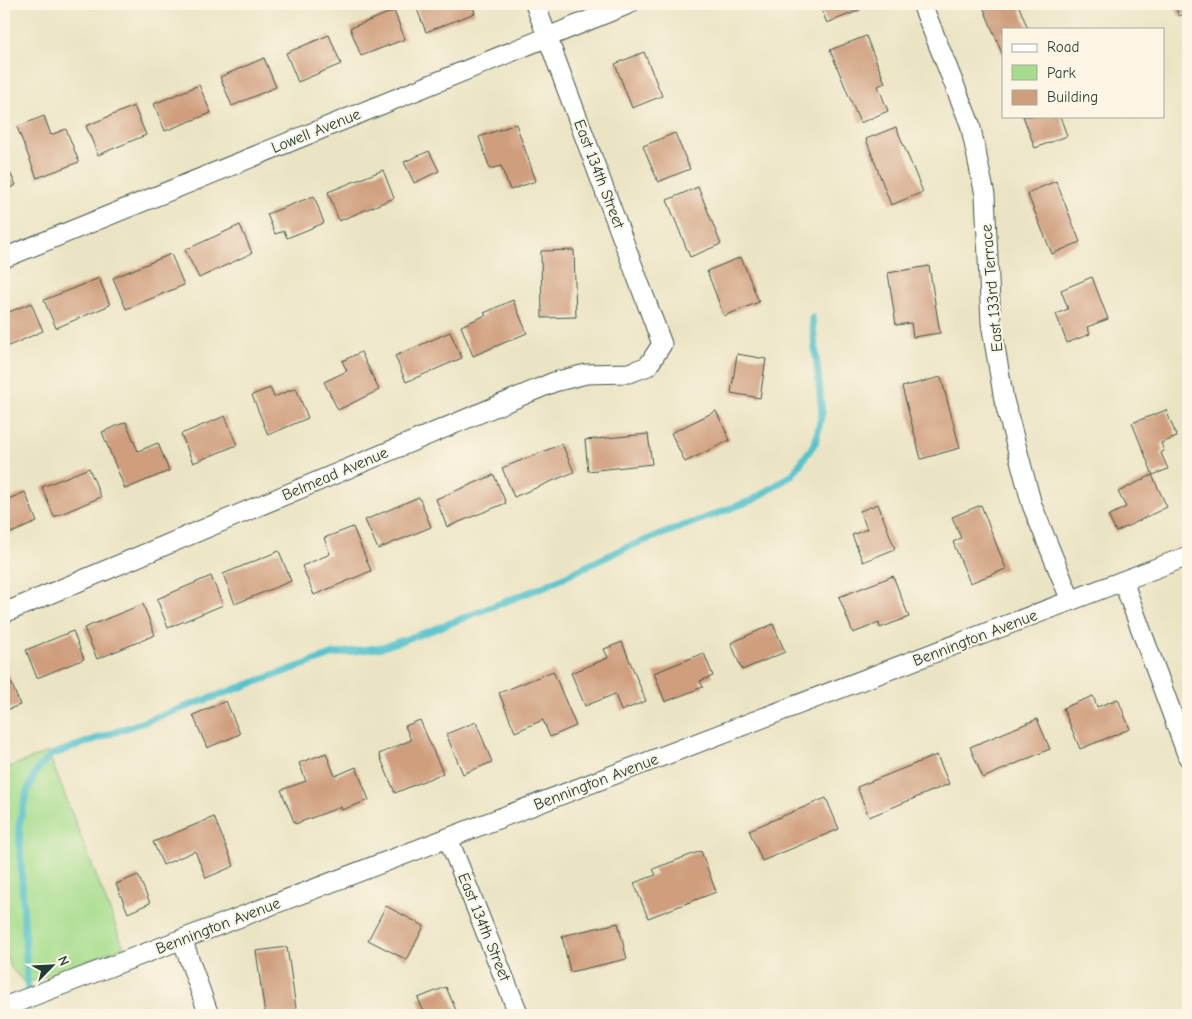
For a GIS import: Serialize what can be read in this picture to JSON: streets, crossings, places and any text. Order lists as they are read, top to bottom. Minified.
{"streets":{"street":["Lowell Avenue","East 134th Street","East 133rd Terrace","Belmead Avenue","Bennington Avenue"]},"crossings":[["Lowell Avenue","East 134th Street"],["East 134th Street","Belmead Avenue"],["East 134th Street","Bennington Avenue"],["East 133rd Terrace","Bennington Avenue"]],"legend":["Road","Park","Building"],"north":"top right"}
